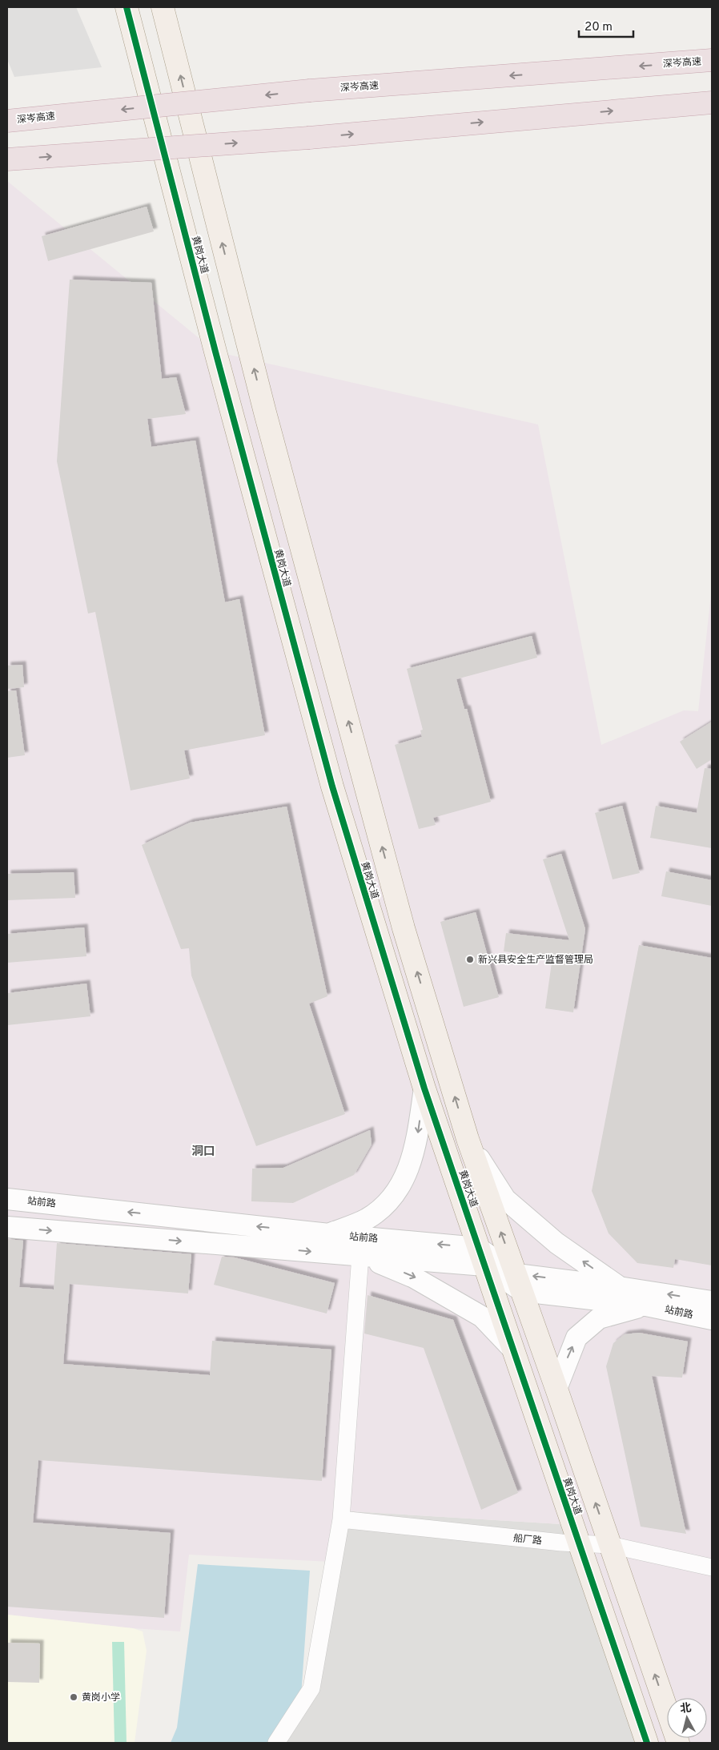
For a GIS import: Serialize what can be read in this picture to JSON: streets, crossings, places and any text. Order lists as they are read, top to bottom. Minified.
{"streets":{"highway":["深岑高速"],"main road":["黄岗大道"],"street":["站前路","船厂路"]},"crossings":[["黄岗大道","站前路"],["黄岗大道","船厂路"]],"districts":["洞口"],"places":["新兴县安全生产监督管理局","黄岗小学"],"scale_bar":"20 m","north":"top"}
